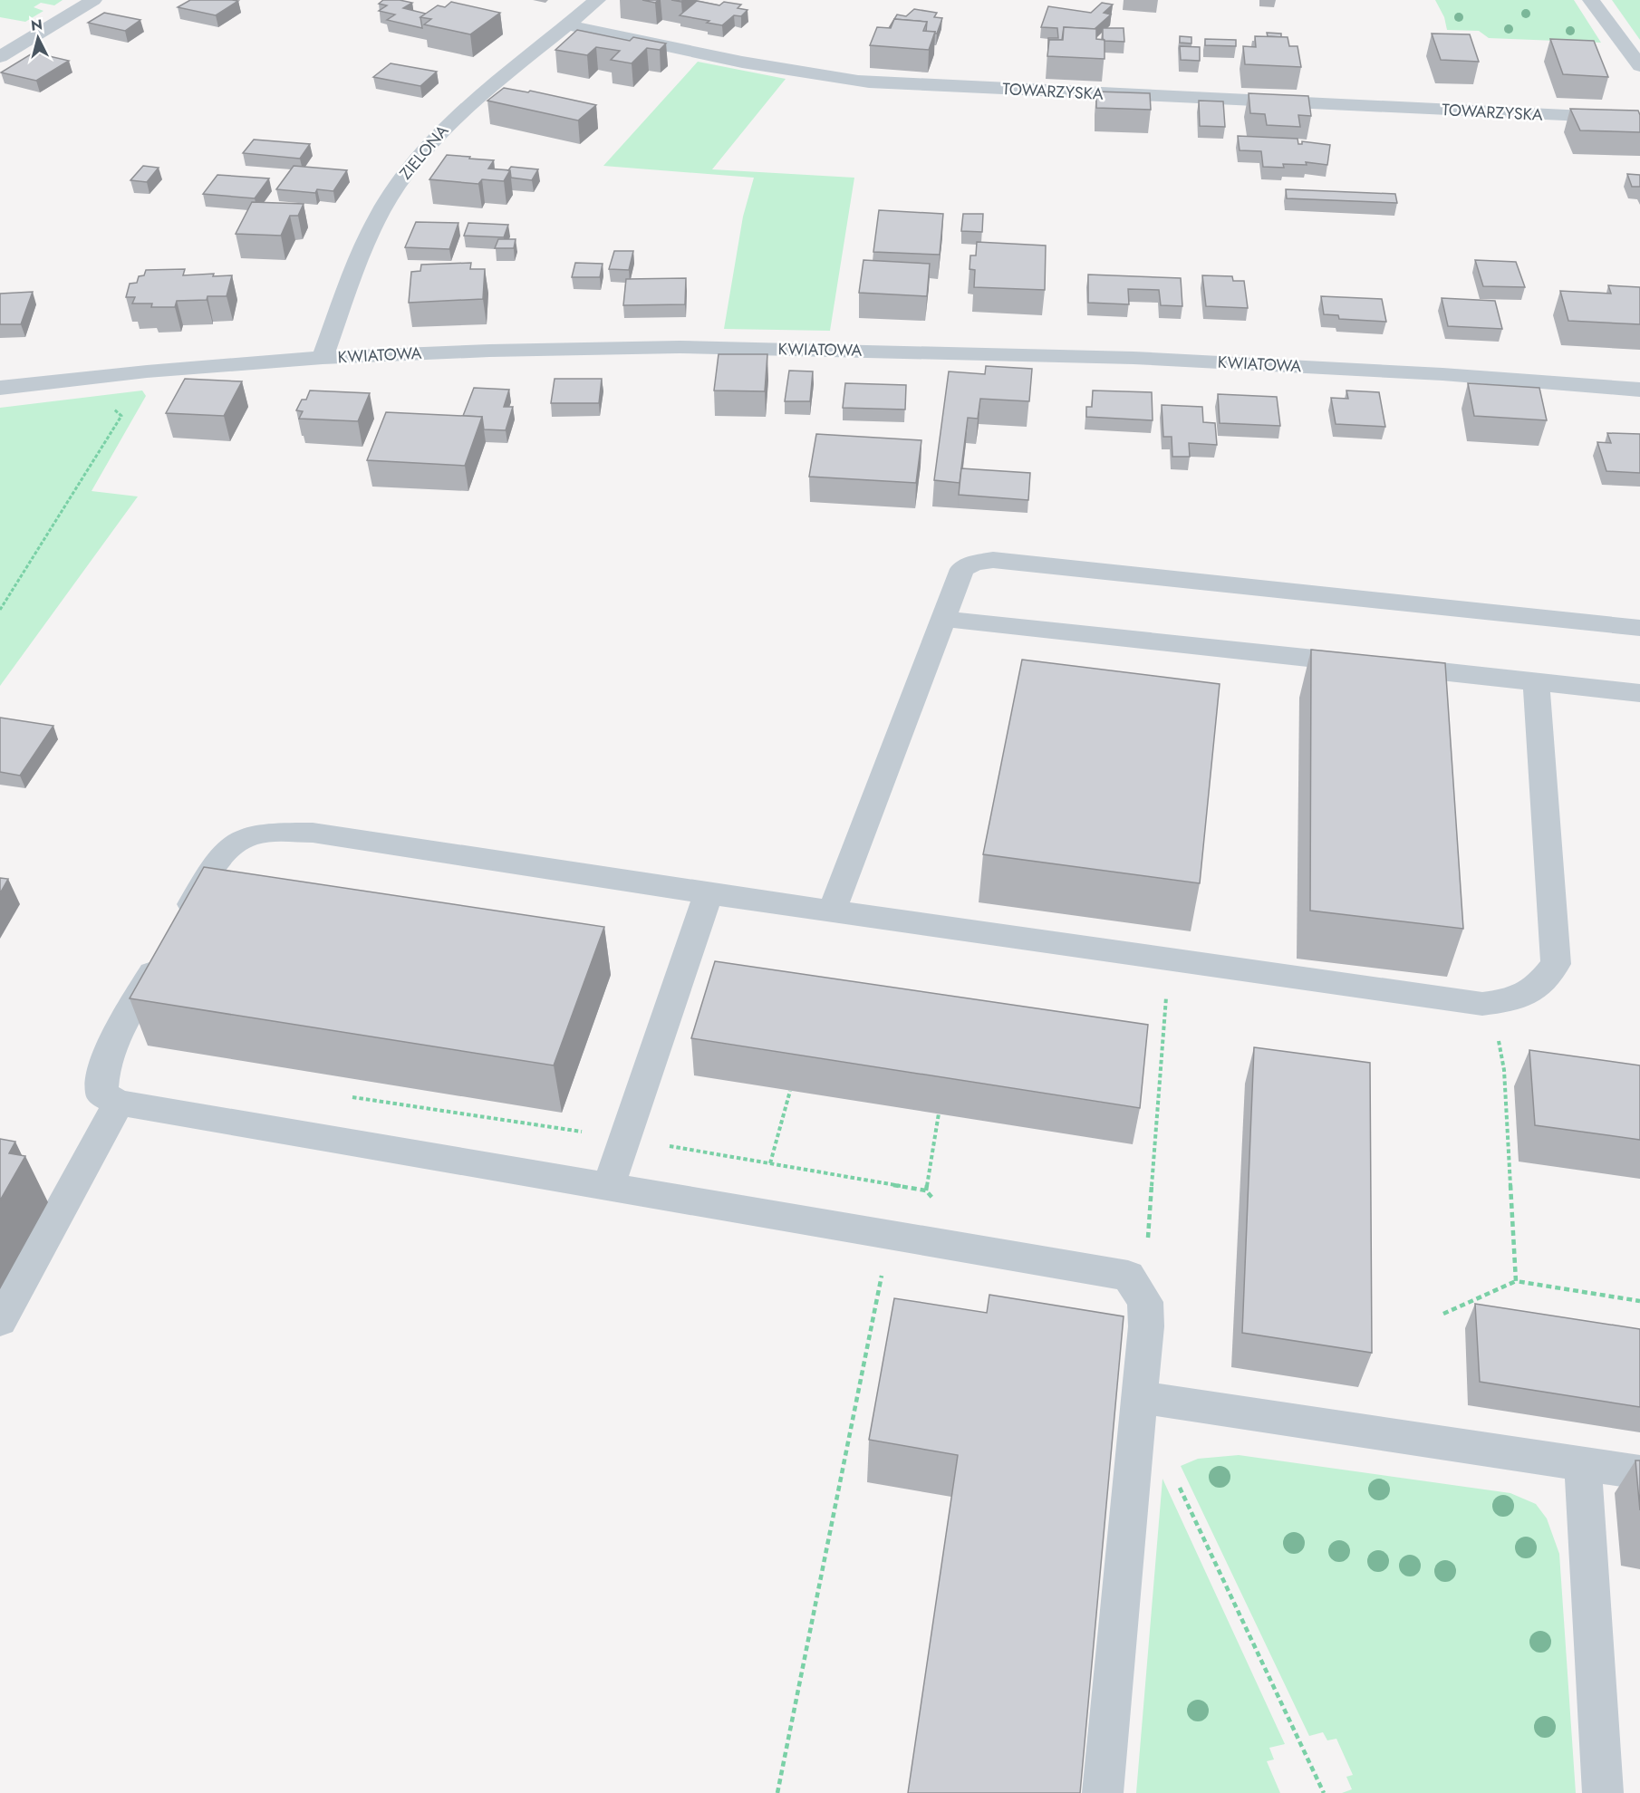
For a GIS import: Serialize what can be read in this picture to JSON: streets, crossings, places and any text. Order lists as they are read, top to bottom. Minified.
{"streets":{"street":["TOWARZYSKA","ZIELONA","KWIATOWA"]},"crossings":[["TOWARZYSKA","ZIELONA"],["ZIELONA","KWIATOWA"]],"north":"top"}
